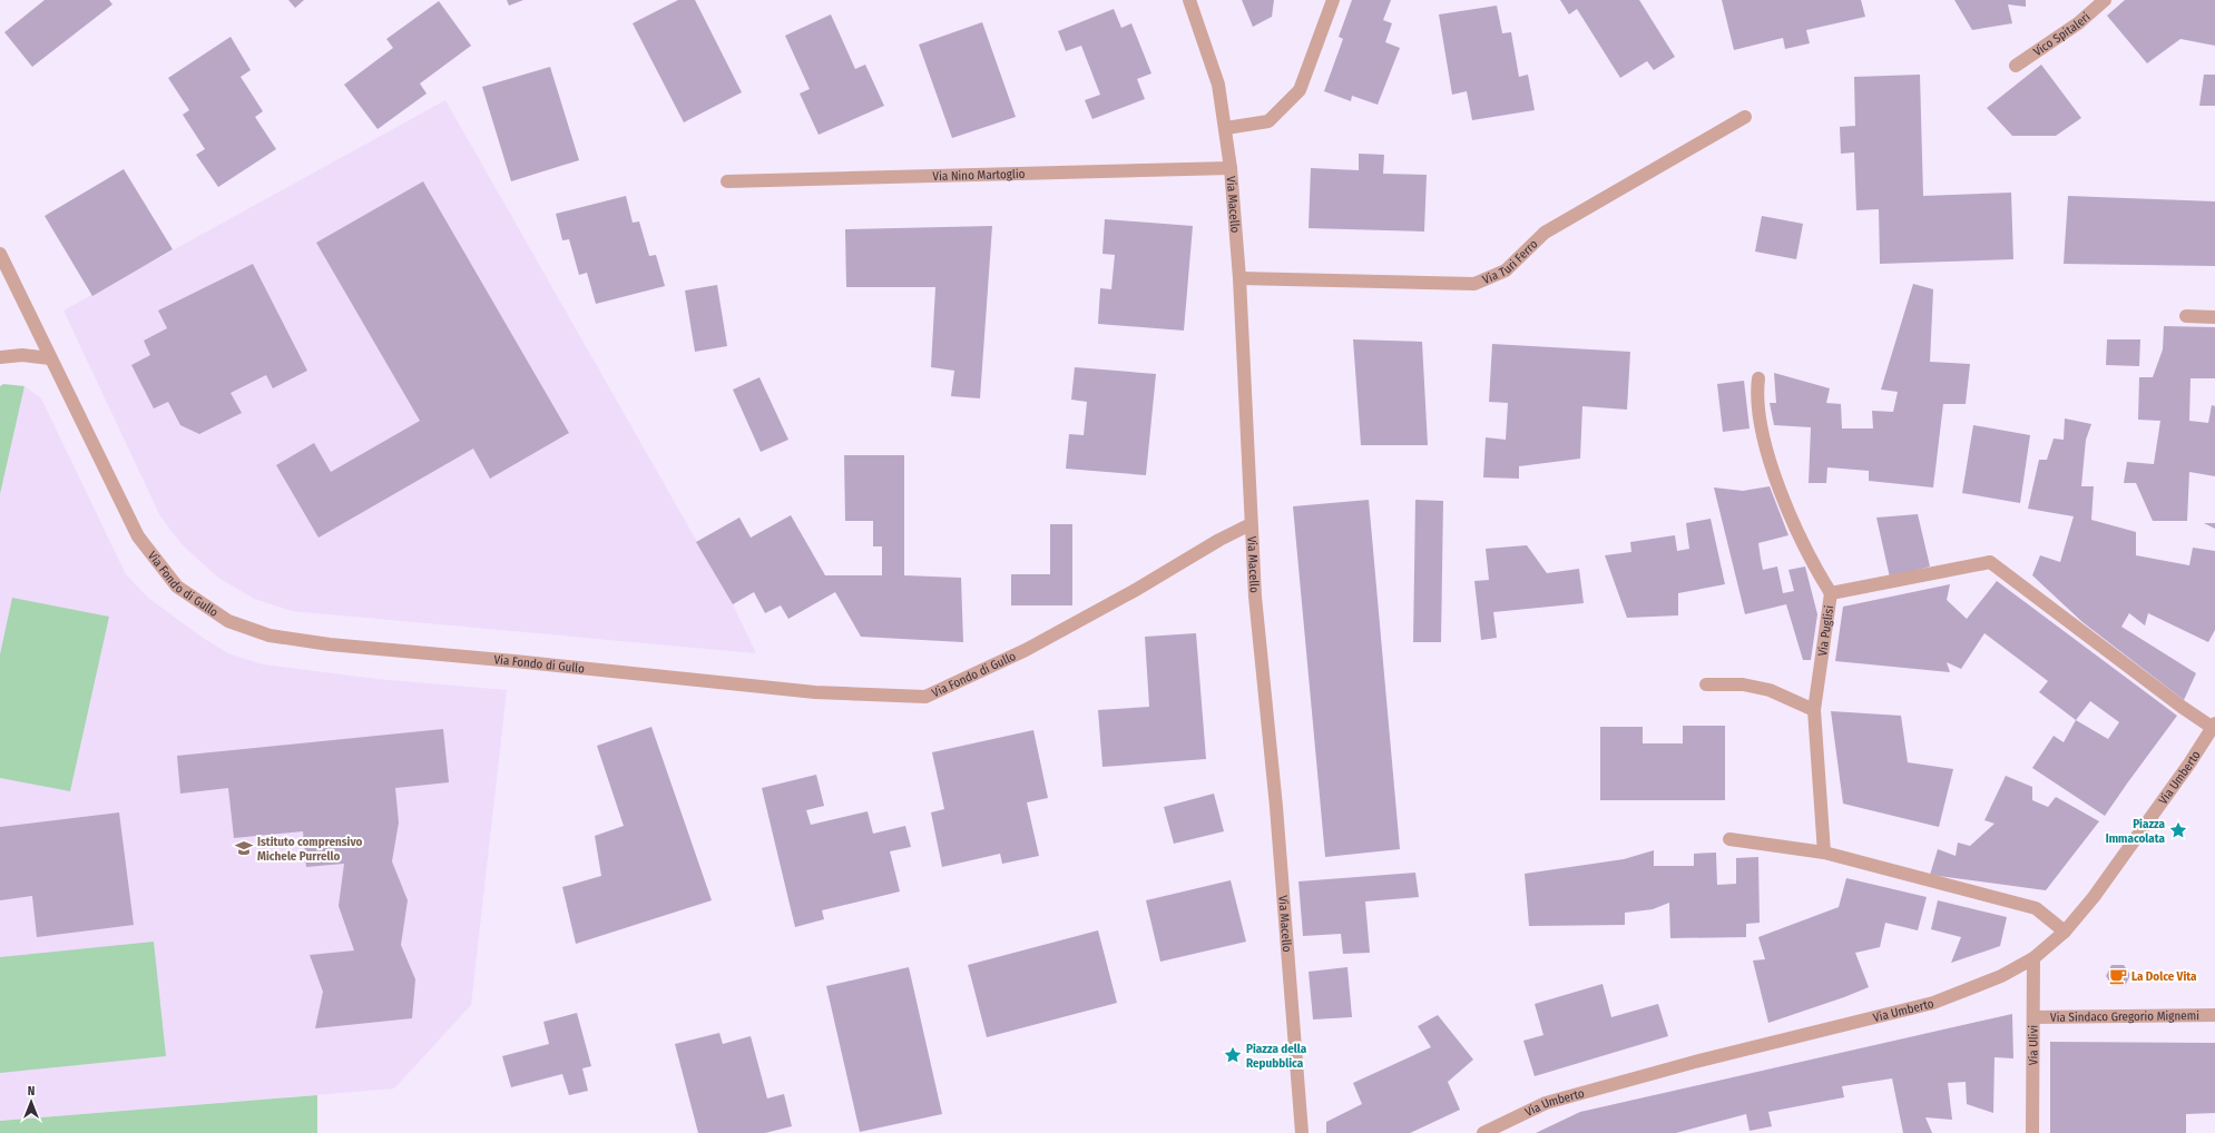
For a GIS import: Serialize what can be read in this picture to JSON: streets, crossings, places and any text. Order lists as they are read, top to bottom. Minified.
{"streets":{"street":["Vico Spitaleri","Via Nino Martoglio","Via Macello","Via Turi Ferro","Via Fondo di Gullo","Via Puglisi","Via Umberto","Via Sindaco Gregorio Mignemi","Via Ulivi"]},"crossings":[["Via Nino Martoglio","Via Macello"],["Via Macello","Via Turi Ferro"],["Via Macello","Via Fondo di Gullo"],["Via Puglisi","Via Umberto"],["Via Umberto","Via Ulivi"],["Via Sindaco Gregorio Mignemi","Via Ulivi"]],"places":{"place":["Piazza Immacolata","Piazza della Repubblica"],"school or university":["Istituto comprensivo Michele Purrello"],"cafe":["La Dolce Vita"]},"north":"top"}
